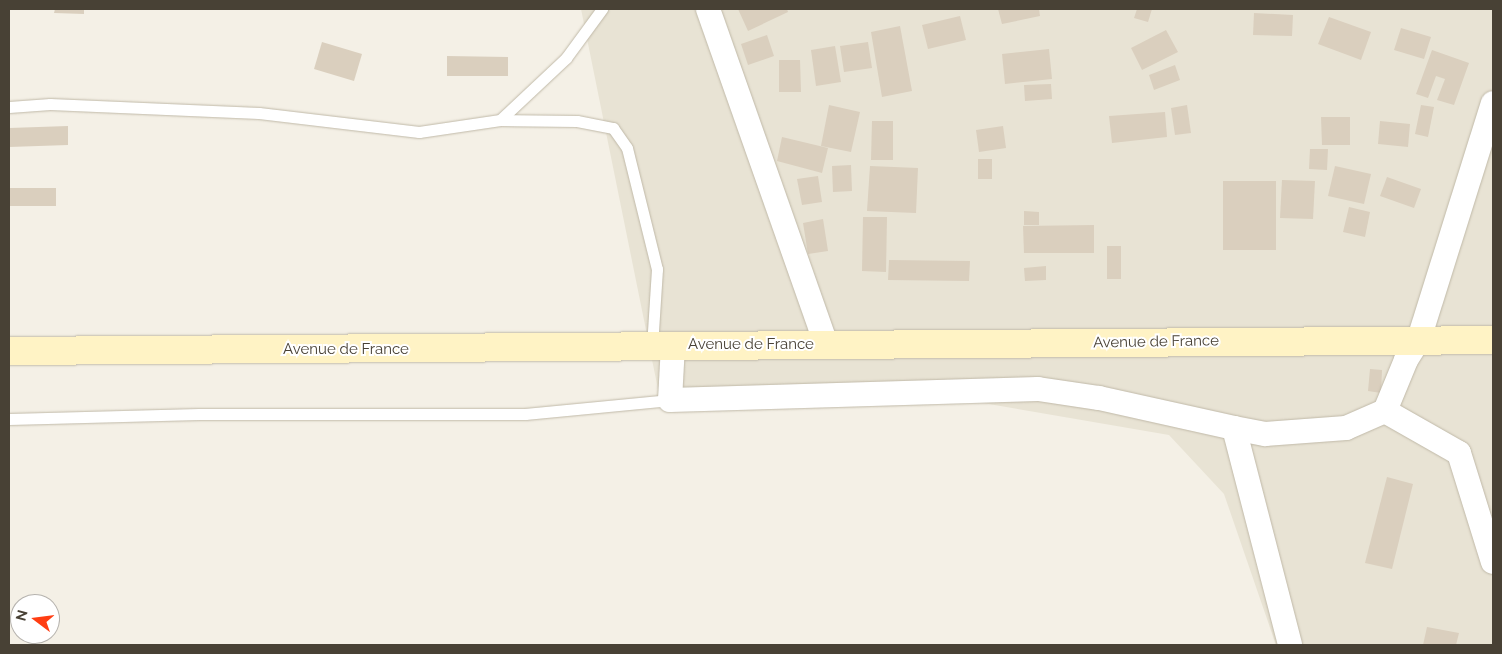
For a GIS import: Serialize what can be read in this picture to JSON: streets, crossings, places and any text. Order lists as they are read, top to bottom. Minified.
{"streets":{"main road":["Avenue de France"]},"north":"left"}
